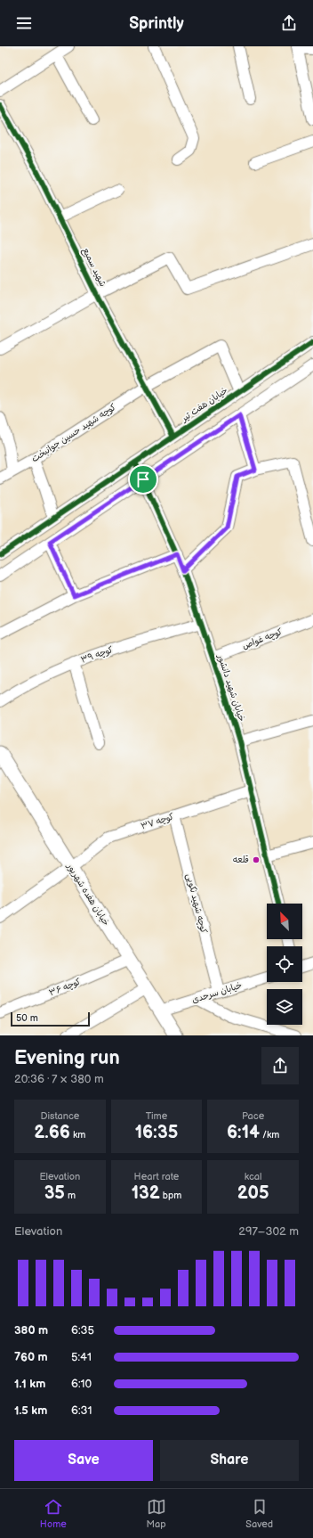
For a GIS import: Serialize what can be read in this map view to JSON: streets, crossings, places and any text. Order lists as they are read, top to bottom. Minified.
{"streets":{"main road":["خیابان هفده شهریور"],"street":["شهید سمیع","خیابان هفت تیر","کوچه شهید حسین جوانبخت","کوچه غواص","کوچه ۳۹","خیابان شهید دانشور","کوچه ۳۷","کوچه شهید نکویی","کوچه ۳۶","خیابان سرحدی"]},"crossings":[["شهید سمیع","خیابان هفت تیر"],["شهید سمیع","کوچه شهید حسین جوانبخت"],["خیابان هفت تیر","کوچه شهید حسین جوانبخت"],["خیابان هفت تیر","خیابان شهید دانشور"],["کوچه غواص","خیابان شهید دانشور"],["کوچه ۳۹","خیابان شهید دانشور"],["خیابان شهید دانشور","کوچه ۳۷"],["کوچه ۳۷","خیابان هفده شهریور"],["کوچه ۳۷","کوچه شهید نکویی"],["خیابان هفده شهریور","کوچه ۳۶"],["خیابان هفده شهریور","خیابان سرحدی"],["کوچه شهید نکویی","خیابان سرحدی"]],"places":["قلعه"],"scale_bar":"50 m","north":"top left","page":{"header":"Sprintly","scale":"50 m","heading":["Evening run","20:36 · 7 × 380 m"],"stats":[["Distance","2.66 km"],["Time","16:35"],["Pace","6:14 /km"],["Elevation","35 m"],["Heart rate","132 bpm"],["kcal","205"]],"chart":["Elevation","297–302 m"],"list":[{"name":"380 m","note":"6:35"},{"name":"760 m","note":"5:41"},{"name":"1.1 km","note":"6:10"},{"name":"1.5 km","note":"6:31"}],"buttons":["Save","Share"],"tabs":["Home","Map","Saved"]}}
